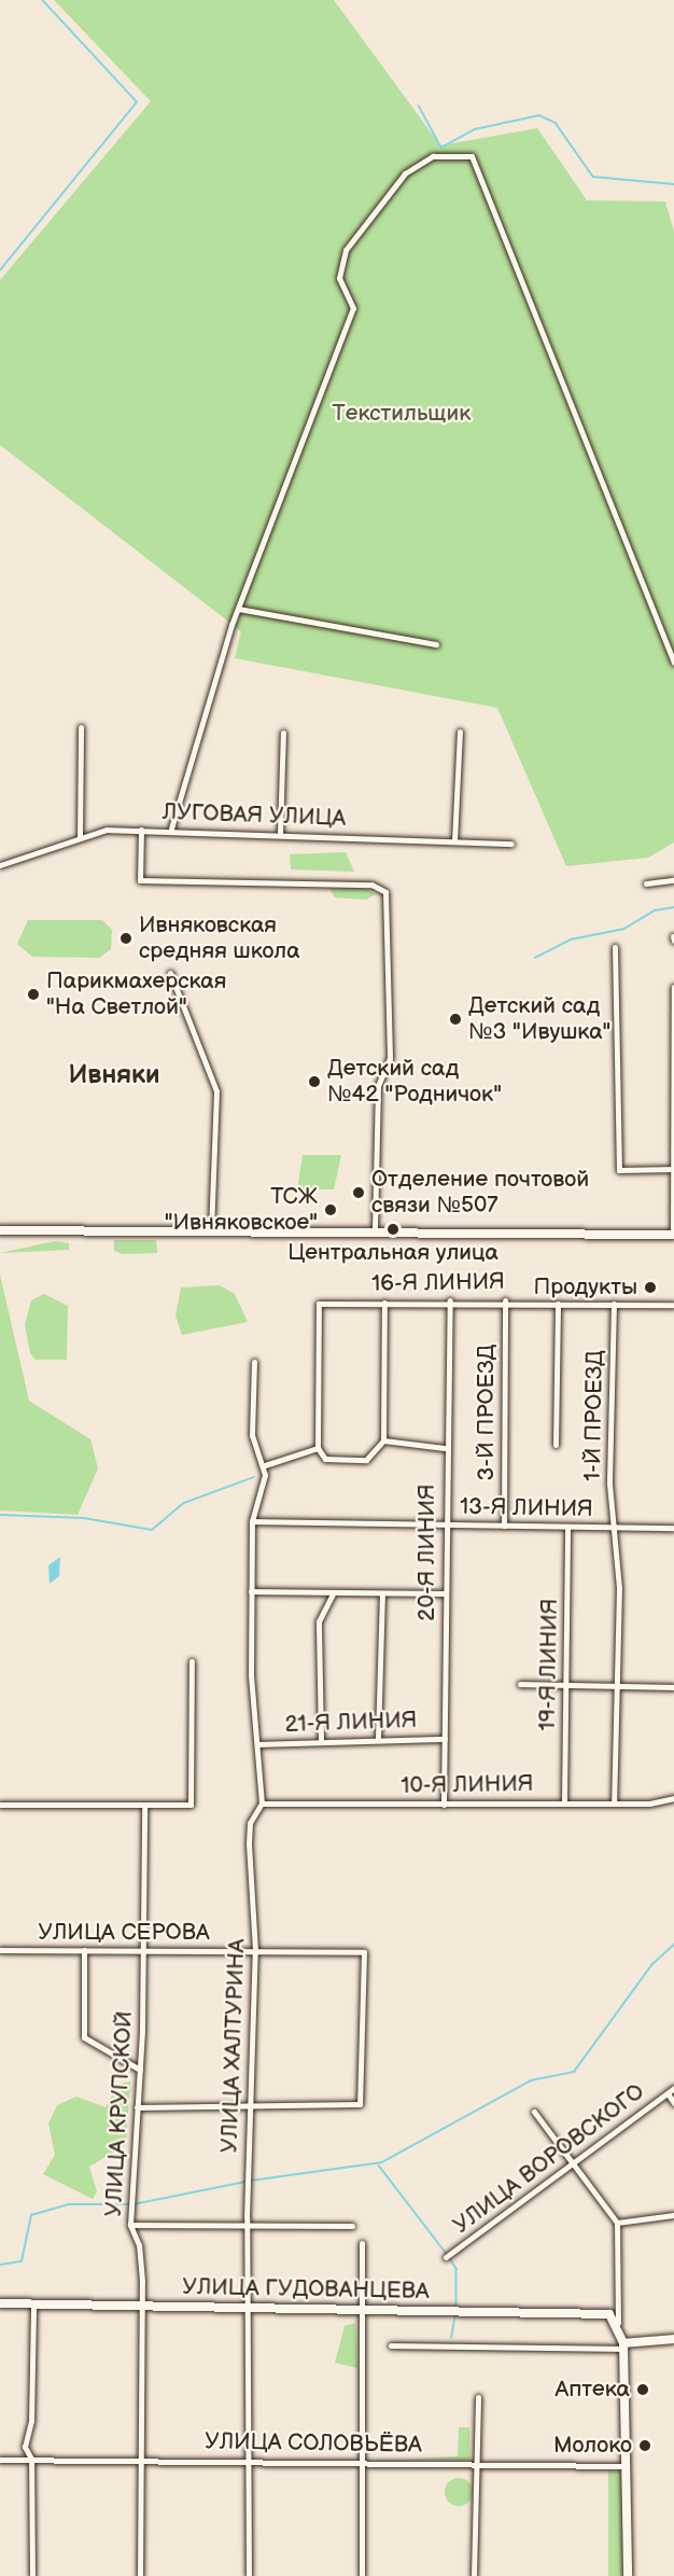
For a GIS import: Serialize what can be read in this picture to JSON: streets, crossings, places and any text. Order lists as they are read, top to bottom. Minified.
{"streets":{"street":["ЛУГОВАЯ УЛИЦА","16-Я ЛИНИЯ","3-Й ПРОЕЗД","1-Й ПРОЕЗД","13-Я ЛИНИЯ","20-Я ЛИНИЯ","19-Я ЛИНИЯ","21-Я ЛИНИЯ","10-Я ЛИНИЯ","УЛИЦА СЕРОВА","УЛИЦА ХАЛТУРИНА","УЛИЦА КРУПСКОЙ","УЛИЦА ВОРОВСКОГО","УЛИЦА ГУДОВАНЦЕВА","УЛИЦА СОЛОВЬЁВА"]},"crossings":[["16-Я ЛИНИЯ","3-Й ПРОЕЗД"],["16-Я ЛИНИЯ","1-Й ПРОЕЗД"],["16-Я ЛИНИЯ","20-Я ЛИНИЯ"],["3-Й ПРОЕЗД","13-Я ЛИНИЯ"],["1-Й ПРОЕЗД","13-Я ЛИНИЯ"],["1-Й ПРОЕЗД","10-Я ЛИНИЯ"],["13-Я ЛИНИЯ","20-Я ЛИНИЯ"],["13-Я ЛИНИЯ","19-Я ЛИНИЯ"],["13-Я ЛИНИЯ","УЛИЦА ХАЛТУРИНА"],["20-Я ЛИНИЯ","21-Я ЛИНИЯ"],["20-Я ЛИНИЯ","10-Я ЛИНИЯ"],["19-Я ЛИНИЯ","10-Я ЛИНИЯ"],["21-Я ЛИНИЯ","УЛИЦА ХАЛТУРИНА"],["10-Я ЛИНИЯ","УЛИЦА ХАЛТУРИНА"],["УЛИЦА СЕРОВА","УЛИЦА ХАЛТУРИНА"],["УЛИЦА СЕРОВА","УЛИЦА КРУПСКОЙ"],["УЛИЦА ХАЛТУРИНА","УЛИЦА ГУДОВАНЦЕВА"],["УЛИЦА ХАЛТУРИНА","УЛИЦА СОЛОВЬЁВА"],["УЛИЦА КРУПСКОЙ","УЛИЦА ГУДОВАНЦЕВА"],["УЛИЦА КРУПСКОЙ","УЛИЦА СОЛОВЬЁВА"]],"districts":["Ивняки"],"parks":["Текстильщик"],"places":["Ивняковская средняя школа","Парикмахерская \"На Светлой\"","Детский сад №3 \"Ивушка\"","Детский сад №42 \"Родничок\"","Отделение почтовой связи №507","ТСЖ \"Ивняковское\"","Центральная улица","Продукты","Аптека","Молоко"]}
